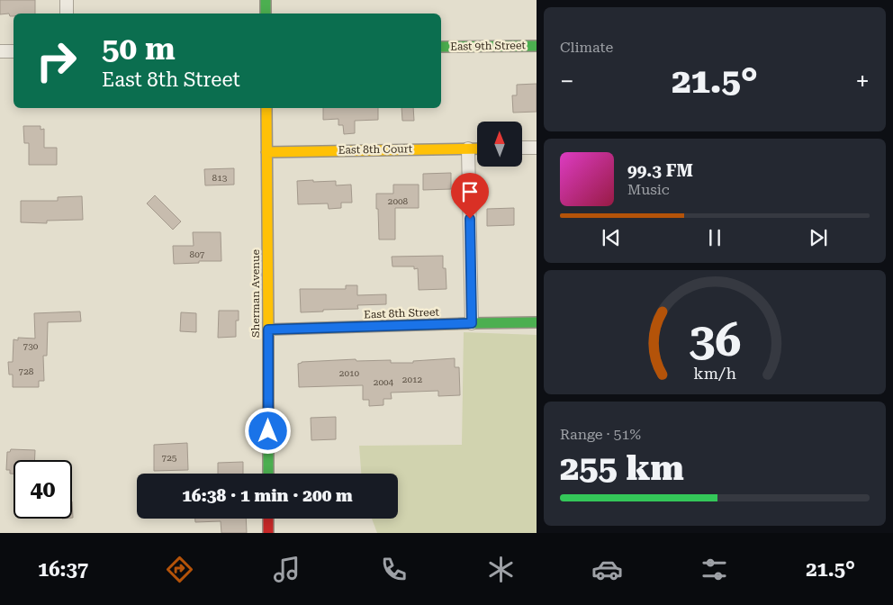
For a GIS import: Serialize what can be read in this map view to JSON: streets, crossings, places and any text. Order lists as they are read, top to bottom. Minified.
{"streets":{"street":["East 9th Street","East 8th Court","Sherman Avenue","East 8th Street"]},"crossings":[["East 8th Court","Sherman Avenue"],["Sherman Avenue","East 8th Street"]],"house_numbers":["813","2008","807","730","728","2010","2012","2004","725"],"north":"top","page":{"tile":["Climate",["Range · 51%","255 km"]],"turn":["50 m","East 8th Street"],"heat":["−","21.5°","+"],"song":["99.3 FM","Music"],"limit":"40","trip":"16:38 · 1 min · 200 m","tabs":["16:37","21.5°"],"gauge":["36","km/h"]}}
